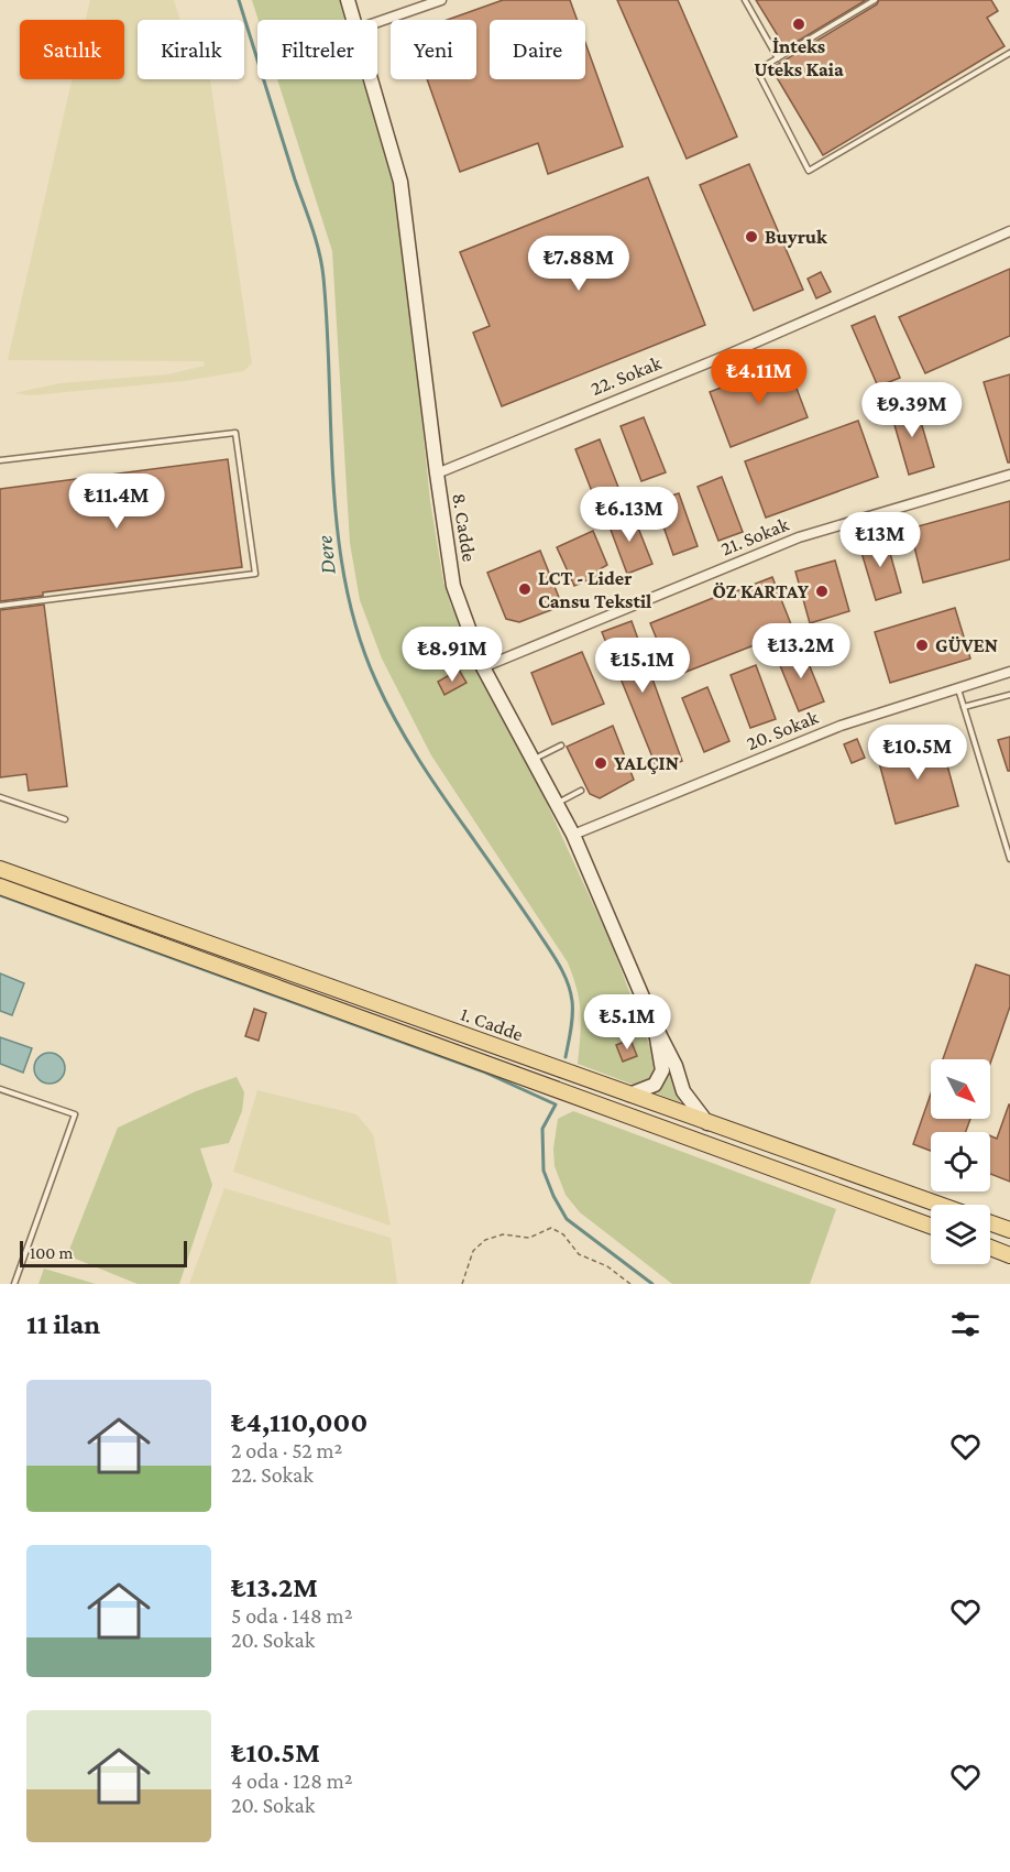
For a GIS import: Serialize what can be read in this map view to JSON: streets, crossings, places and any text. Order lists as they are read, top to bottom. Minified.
{"streets":{"main road":["1. Cadde"],"street":["22. Sokak","8. Cadde","21. Sokak","20. Sokak"]},"crossings":[["22. Sokak","8. Cadde"],["8. Cadde","21. Sokak"],["8. Cadde","20. Sokak"],["8. Cadde","1. Cadde"]],"water":["Dere"],"places":["İnteks Uteks Kaia","Buyruk","LCT - Lider Cansu Tekstil","ÖZ KARTAY","GÜVEN","YALÇIN"],"scale_bar":"100 m","north":"bottom right","page":{"chip":["Satılık","Kiralık","Filtreler","Yeni","Daire"],"price":["₺7.88M","₺4.11M","₺9.39M","₺11.4M","₺6.13M","₺13M","₺13.2M","₺8.91M","₺15.1M","₺10.5M","₺5.1M"],"scale":"100 m","heading":"11 ilan","list":[{"name":"₺4,110,000","note":"2 oda · 52 m² · 22. Sokak"},{"name":"₺13.2M","note":"5 oda · 148 m² · 20. Sokak"},{"name":"₺10.5M","note":"4 oda · 128 m² · 20. Sokak"}]}}
